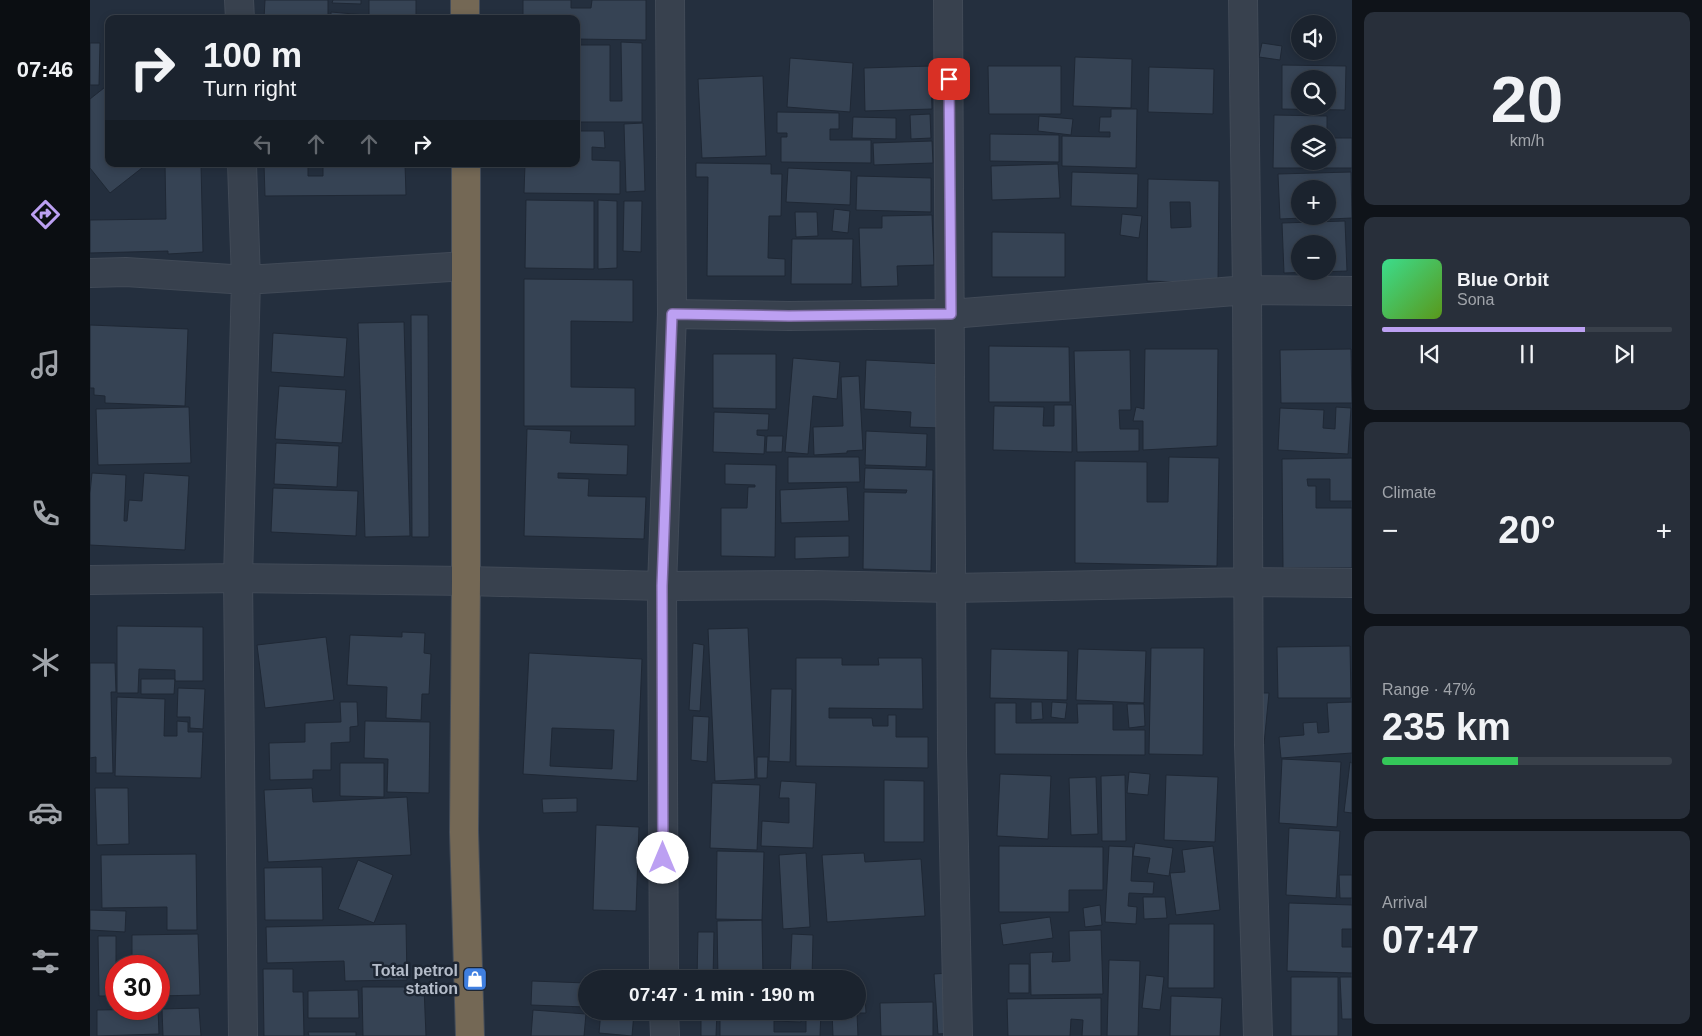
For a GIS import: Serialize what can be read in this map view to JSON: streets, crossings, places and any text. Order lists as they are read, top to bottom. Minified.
{"places":{"shop":["Total petrol station"]},"page":{"tabs":"07:46","tile":[["20","km/h"],"Climate",["Range · 47%","235 km"],["Arrival","07:47"]],"map_buttons":["+","−"],"turn":["100 m","Turn right"],"song":["Blue Orbit","Sona"],"heat":["−","20°","+"],"limit":"30","trip":"07:47 · 1 min · 190 m"}}
